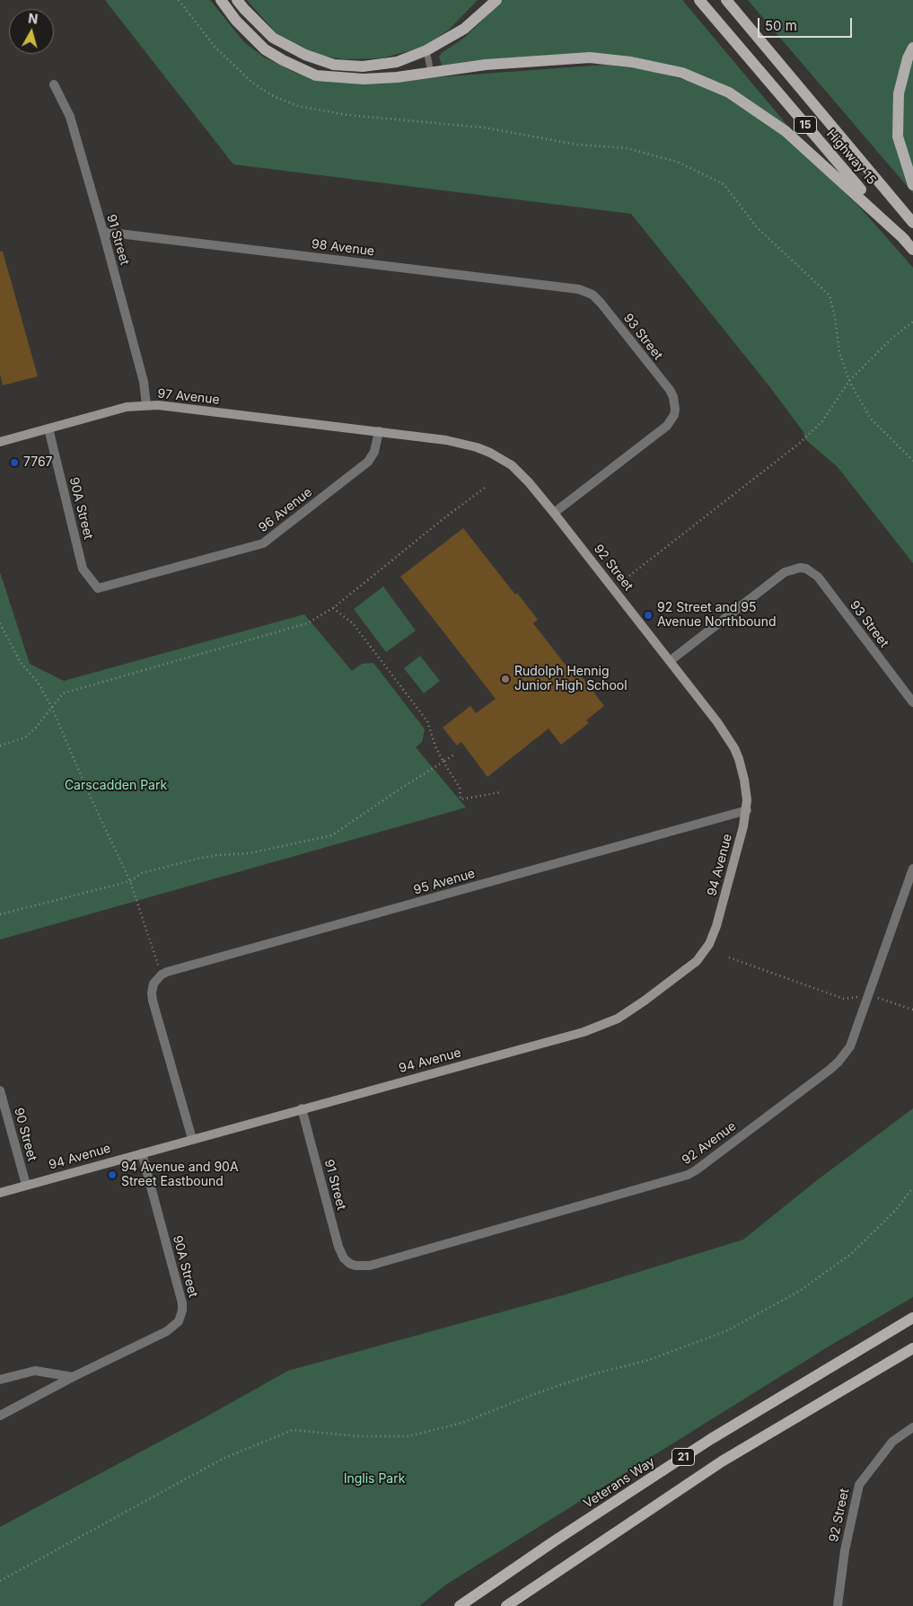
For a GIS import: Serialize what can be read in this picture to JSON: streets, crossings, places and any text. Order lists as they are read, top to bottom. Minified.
{"streets":{"main road":["15","Highway 15","21","Veterans Way"],"street":["91 Street","98 Avenue","93 Street","97 Avenue","90A Street","96 Avenue","92 Street","94 Avenue","95 Avenue","90 Street","92 Avenue"]},"crossings":[["91 Street","98 Avenue"],["91 Street","97 Avenue"],["91 Street","94 Avenue"],["91 Street","92 Avenue"],["98 Avenue","93 Street"],["93 Street","92 Street"],["97 Avenue","90A Street"],["97 Avenue","96 Avenue"],["97 Avenue","92 Street"],["90A Street","96 Avenue"],["90A Street","94 Avenue"],["96 Avenue","92 Street"],["92 Street","94 Avenue"],["92 Street","95 Avenue"],["94 Avenue","95 Avenue"],["94 Avenue","90 Street"]],"parks":["Carscadden Park","Inglis Park"],"places":["7767","92 Street and 95 Avenue Northbound","Rudolph Hennig Junior High School","94 Avenue and 90A Street Eastbound"],"scale_bar":"50 m","north":"top"}
